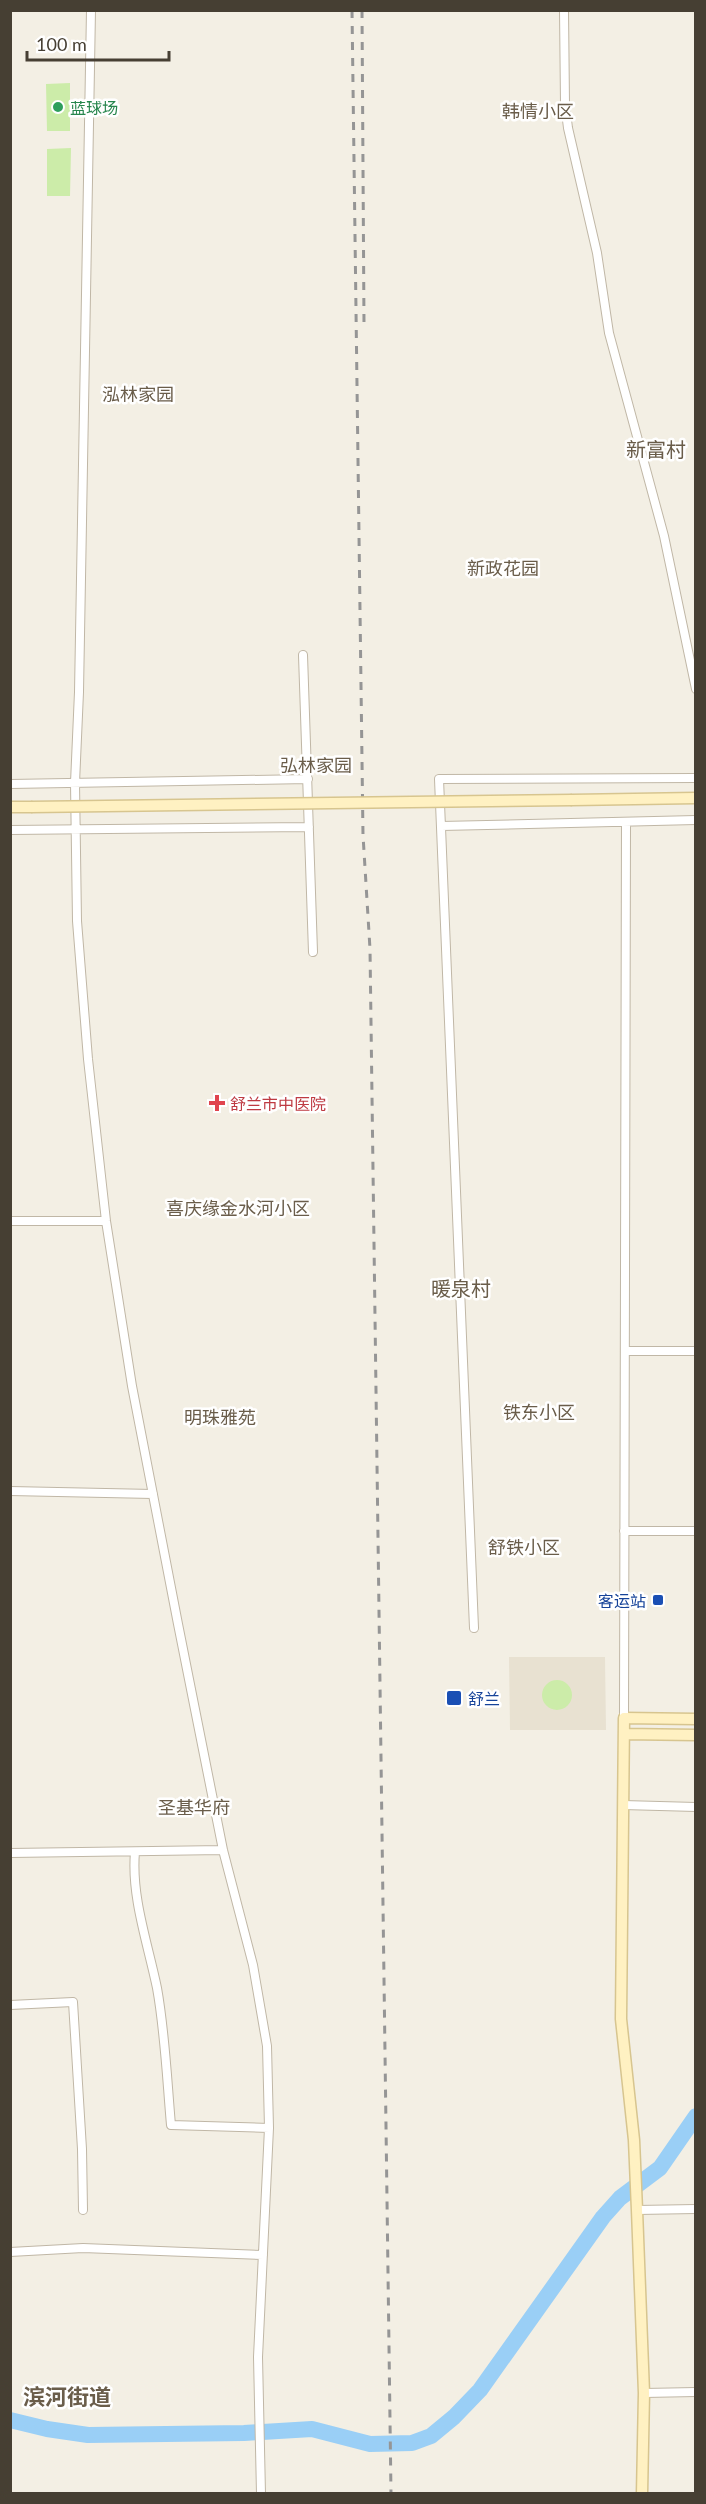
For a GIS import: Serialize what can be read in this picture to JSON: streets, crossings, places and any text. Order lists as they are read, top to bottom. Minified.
{"districts":["韩情小区","泓林家园","新富村","新政花园","弘林家园","喜庆缘金水河小区","暖泉村","铁东小区","明珠雅苑","舒铁小区","圣基华府","滨河街道"],"places":{"other":["蓝球场"],"health":["舒兰市中医院"],"transit":["客运站","舒兰"]},"scale_bar":"100 m"}
